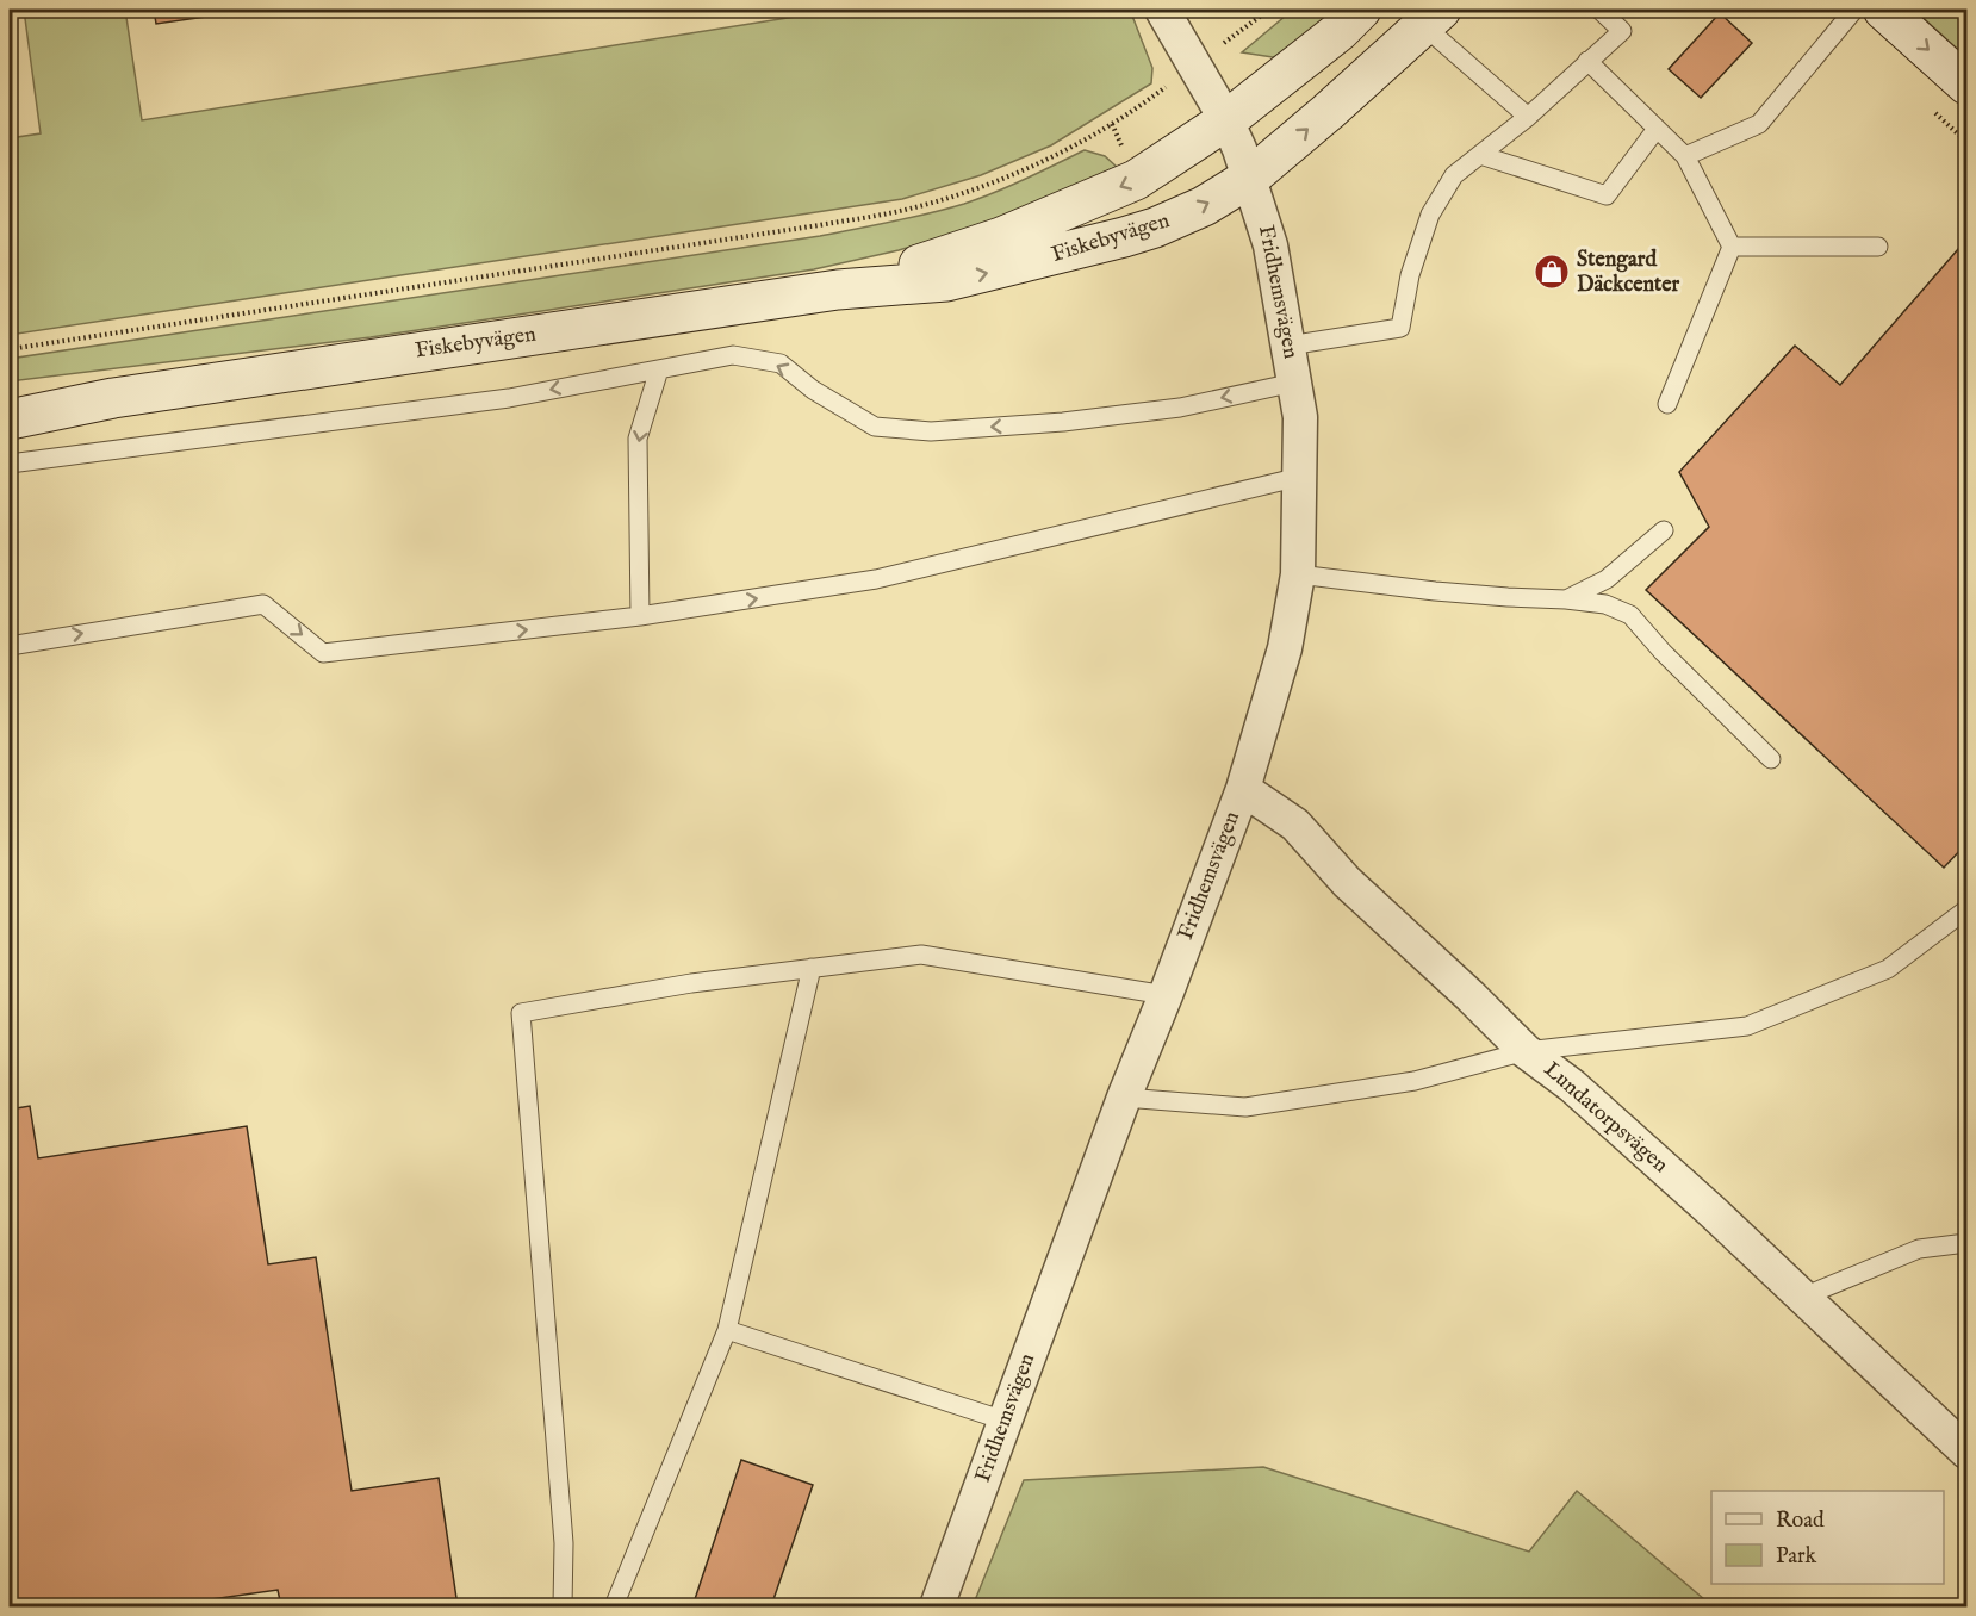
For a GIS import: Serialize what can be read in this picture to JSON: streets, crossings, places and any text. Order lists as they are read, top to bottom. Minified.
{"streets":{"street":["Fiskebyvägen","Fridhemsvägen","Lundatorpsvägen"]},"crossings":[["Fiskebyvägen","Fridhemsvägen"],["Fridhemsvägen","Lundatorpsvägen"]],"places":{"shop":["Stengard Däckcenter"]},"legend":["Road","Park"]}
